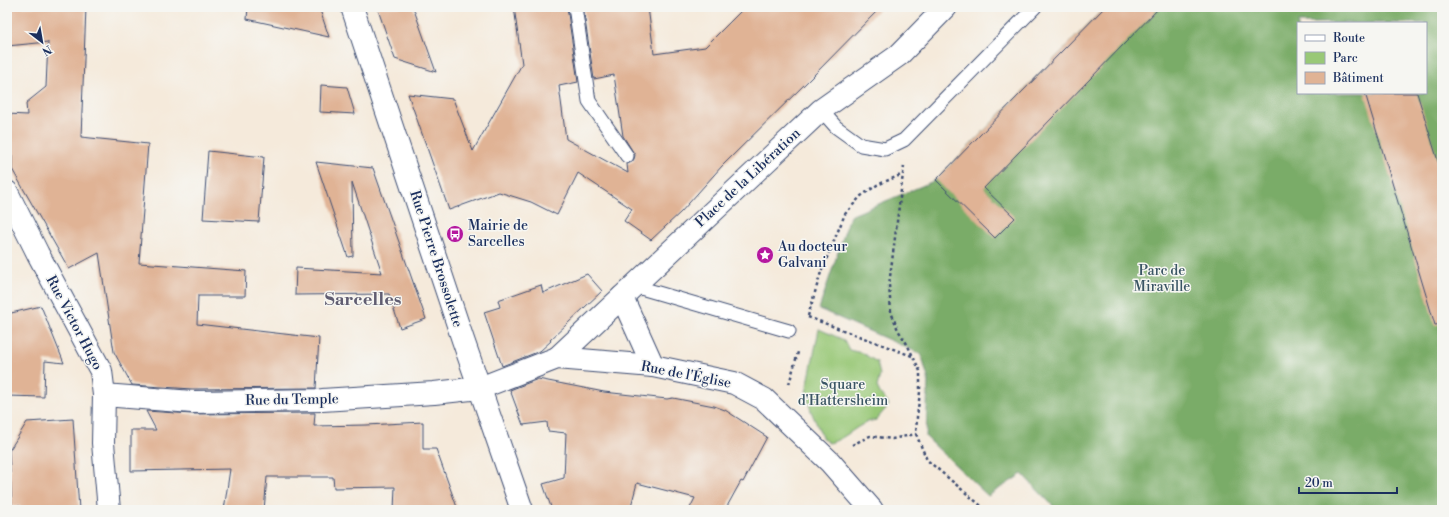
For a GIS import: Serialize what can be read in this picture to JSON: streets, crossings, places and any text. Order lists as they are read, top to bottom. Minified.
{"streets":{"street":["Place de la Libération","Rue Pierre Brossolette","Rue Victor Hugo","Rue de l'Église","Rue du Temple"]},"crossings":[["Place de la Libération","Rue de l'Église"],["Rue Pierre Brossolette","Rue de l'Église"],["Rue Pierre Brossolette","Rue du Temple"],["Rue Victor Hugo","Rue du Temple"],["Rue de l'Église","Rue du Temple"]],"districts":["Sarcelles"],"parks":["Parc de Miraville","Square d'Hattersheim"],"places":{"bus stop":["Mairie de Sarcelles"],"place":["Au docteur Galvani"]},"legend":["Route","Parc","Bâtiment"],"scale_bar":"20 m","north":"bottom right"}
